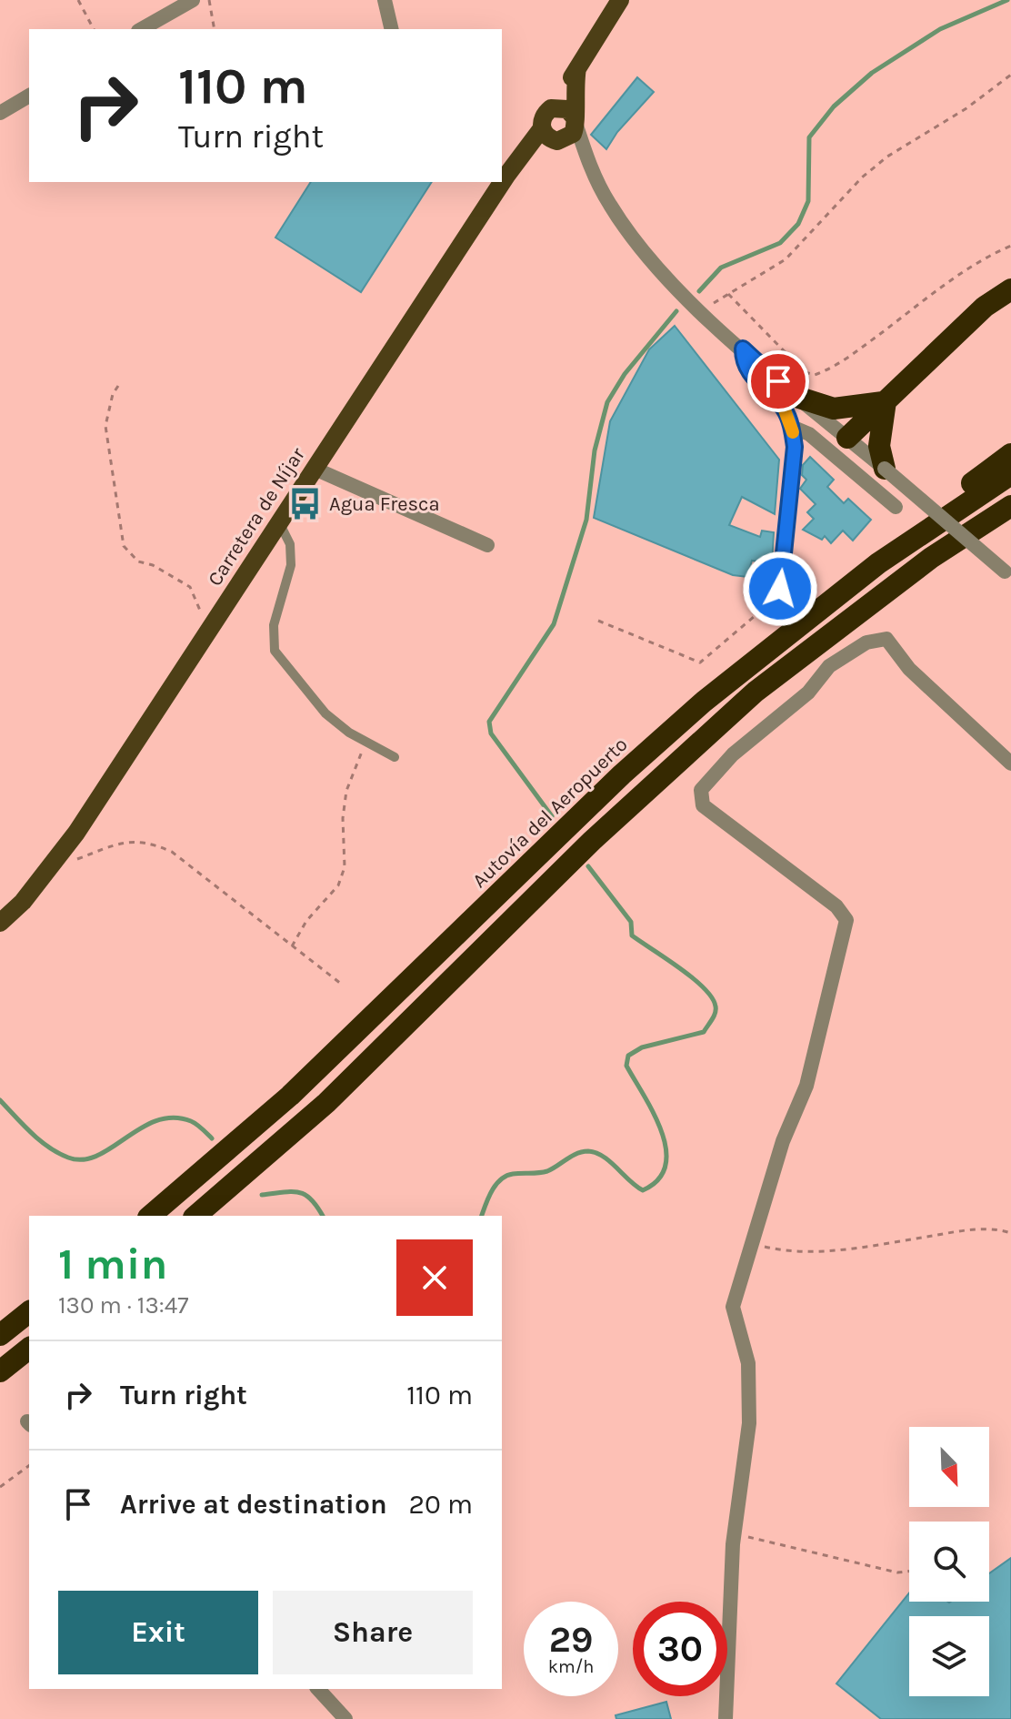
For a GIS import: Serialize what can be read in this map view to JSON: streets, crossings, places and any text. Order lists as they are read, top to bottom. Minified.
{"streets":{"highway":["Autovía del Aeropuerto"],"main road":["Carretera de Níjar"]},"places":{"bus stop":["Agua Fresca"]},"north":"bottom right","page":{"turn":["110 m","Turn right"],"heading":["1 min","130 m · 13:47"],"list":[{"name":"Turn right","value":"110 m"},{"name":"Arrive at destination","value":"20 m"}],"buttons":["Exit","Share"],"speed":"29 km/h","limit":"30"}}
